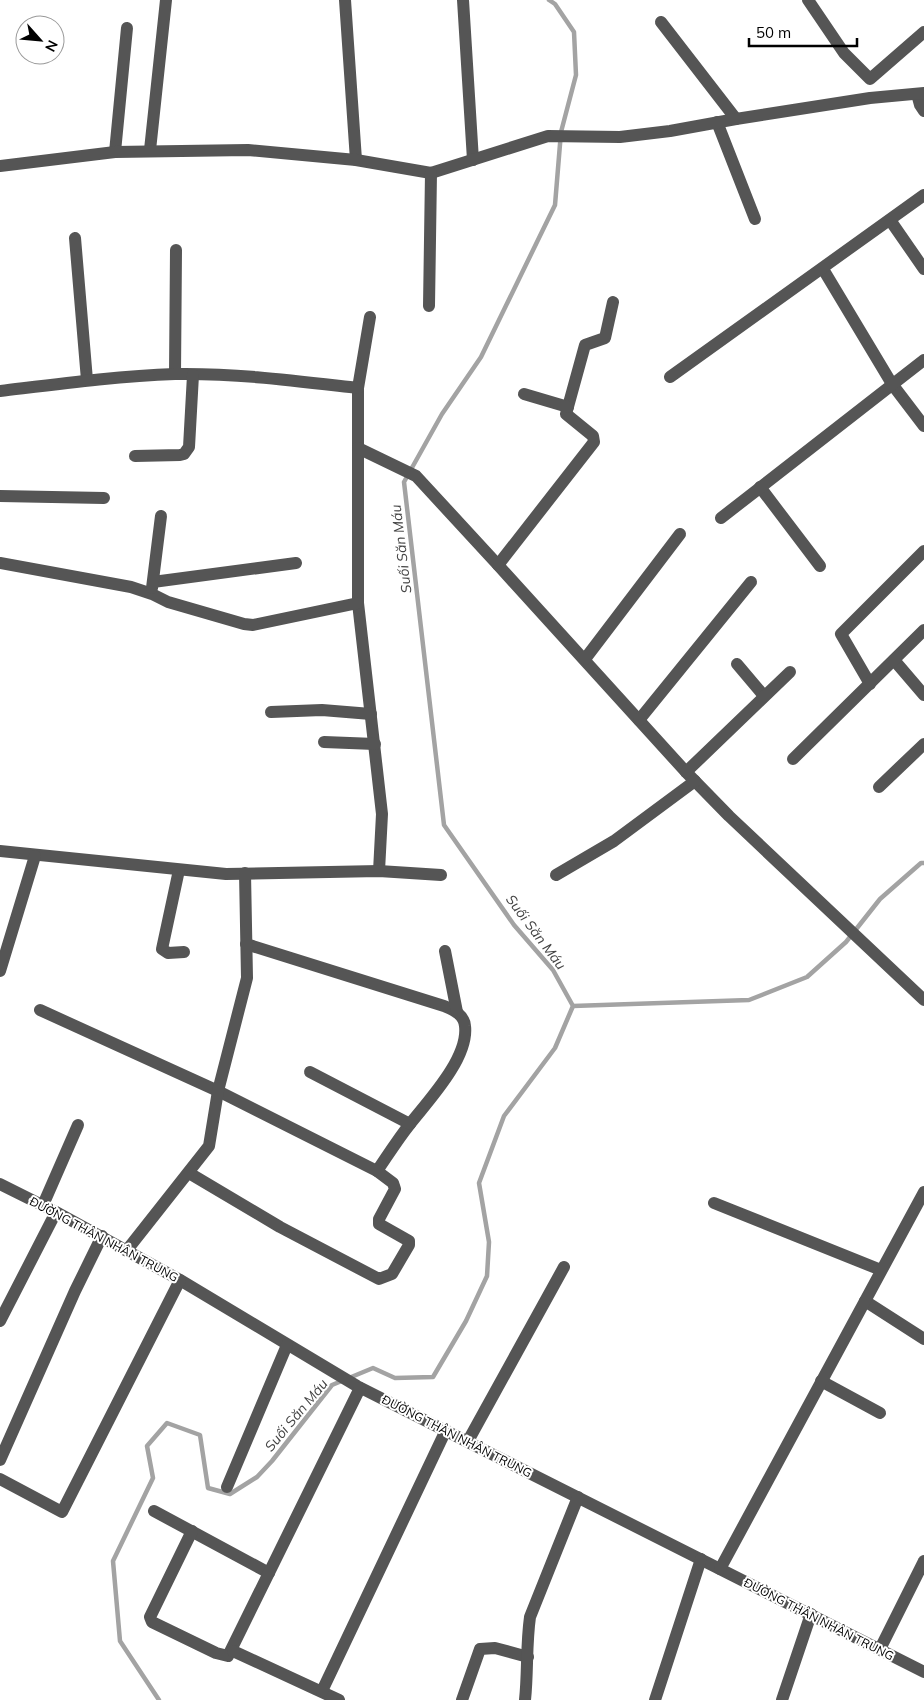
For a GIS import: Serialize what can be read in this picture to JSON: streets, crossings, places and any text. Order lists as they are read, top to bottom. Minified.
{"streets":{"street":["ĐƯỜNG THÂN NHÂN TRUNG"]},"water":["Suối Săn Máu"],"scale_bar":"50 m","north":"bottom right"}
